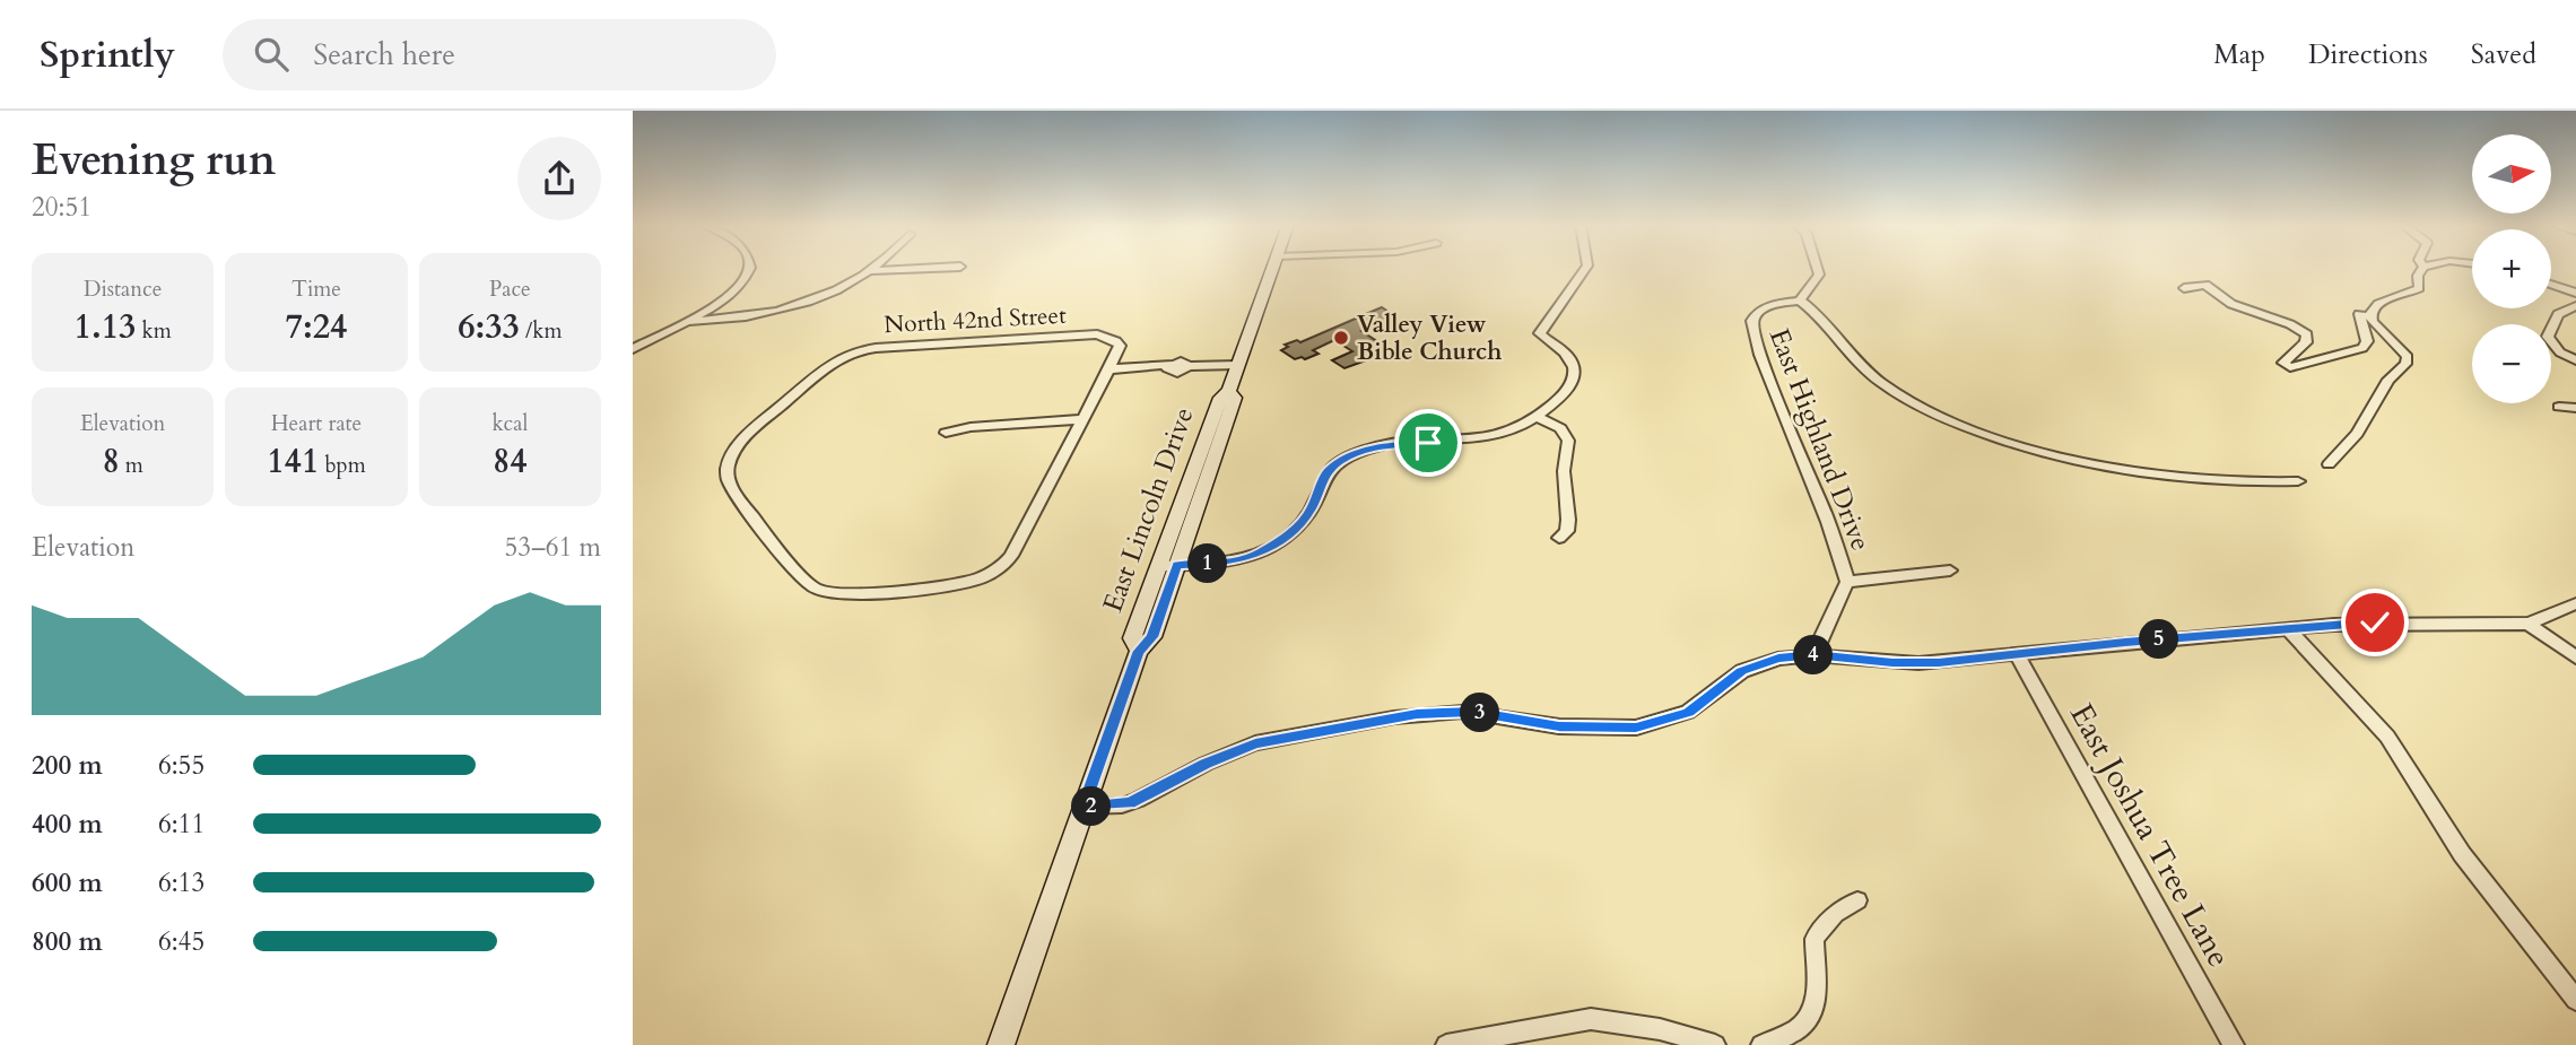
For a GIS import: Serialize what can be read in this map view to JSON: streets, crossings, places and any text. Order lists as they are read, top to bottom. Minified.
{"streets":{"main road":["East Lincoln Drive"],"street":["North 42nd Street","East Highland Drive","East Joshua Tree Lane"]},"places":["Valley View Bible Church"],"north":"right","page":{"header":"Sprintly","search":"Search here","nav":["Map","Directions","Saved"],"heading":["Evening run","20:51"],"map_buttons":["+","−"],"stats":[["Distance","1.13 km"],["Time","7:24"],["Pace","6:33 /km"],["Elevation","8 m"],["Heart rate","141 bpm"],["kcal","84"]],"chart":["Elevation","53–61 m"],"pins":["1","5","4","3","2"],"list":[{"name":"200 m","note":"6:55"},{"name":"400 m","note":"6:11"},{"name":"600 m","note":"6:13"},{"name":"800 m","note":"6:45"}]}}
